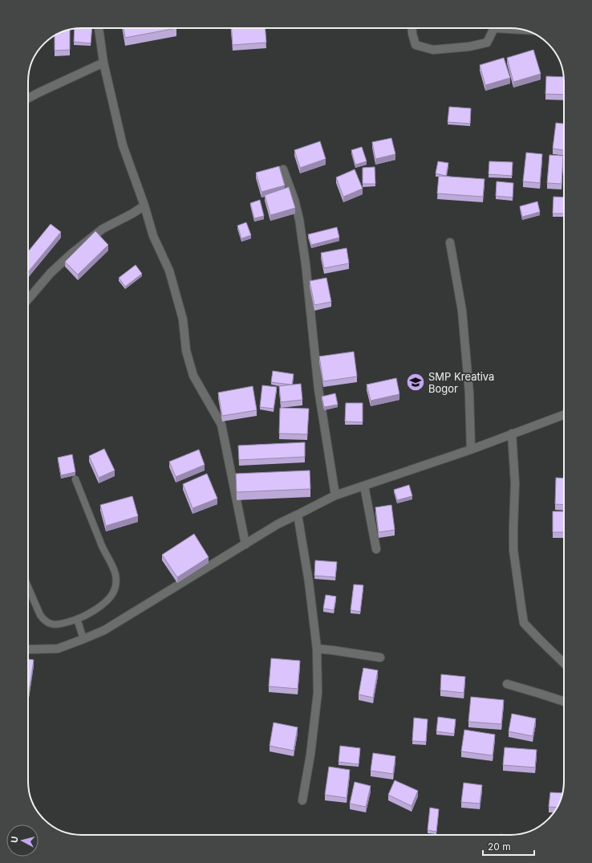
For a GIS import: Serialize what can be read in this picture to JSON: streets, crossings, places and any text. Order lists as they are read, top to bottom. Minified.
{"places":{"school or university":["SMP Kreativa Bogor"]},"scale_bar":"20 m","north":"left"}
